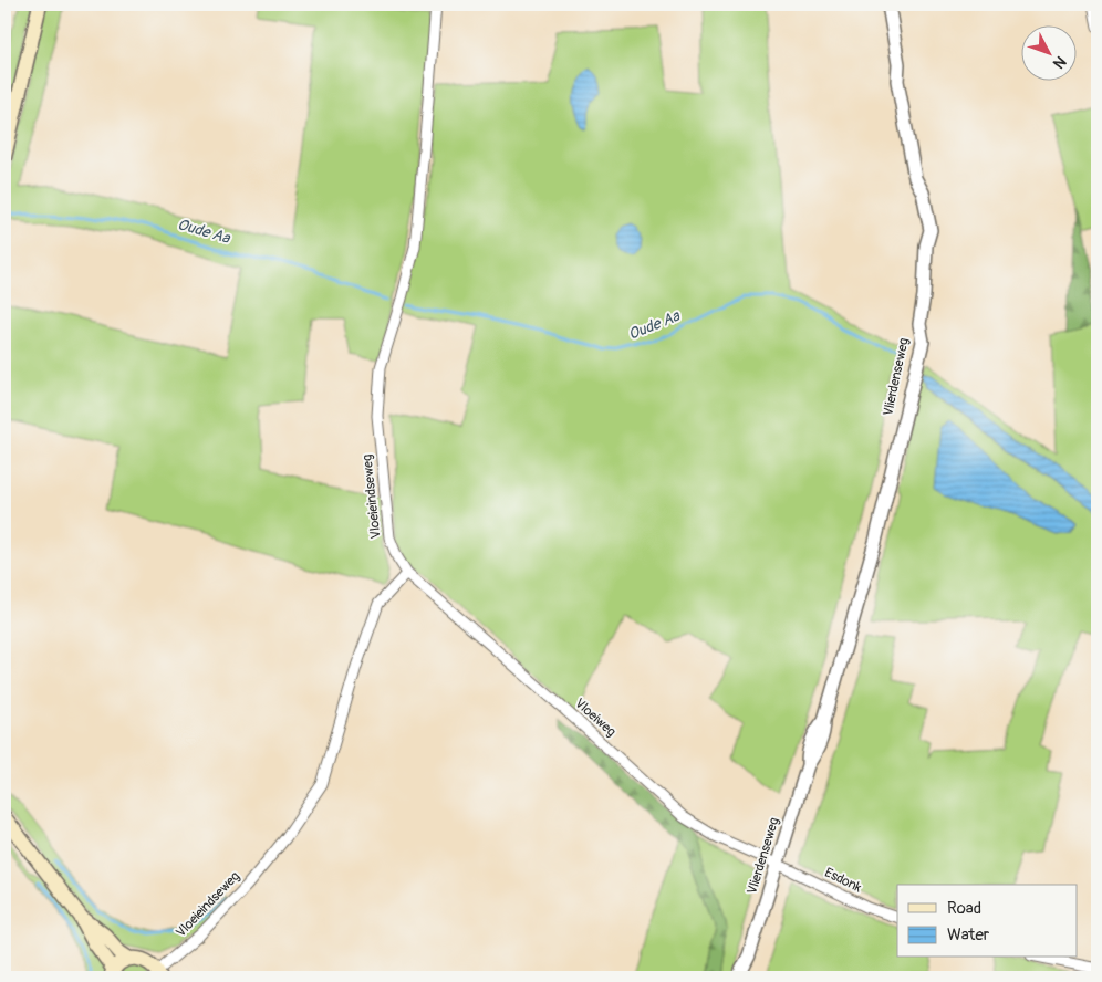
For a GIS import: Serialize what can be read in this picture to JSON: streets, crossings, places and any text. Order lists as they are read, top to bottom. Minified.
{"streets":{"street":["Vlierdenseweg","Vloeieindseweg","Vloeiweg","Esdonk"]},"crossings":[["Vlierdenseweg","Vloeiweg"],["Vlierdenseweg","Esdonk"],["Vloeieindseweg","Vloeiweg"],["Vloeiweg","Esdonk"]],"water":["Oude Aa"],"legend":["Road","Water"],"north":"bottom right"}
